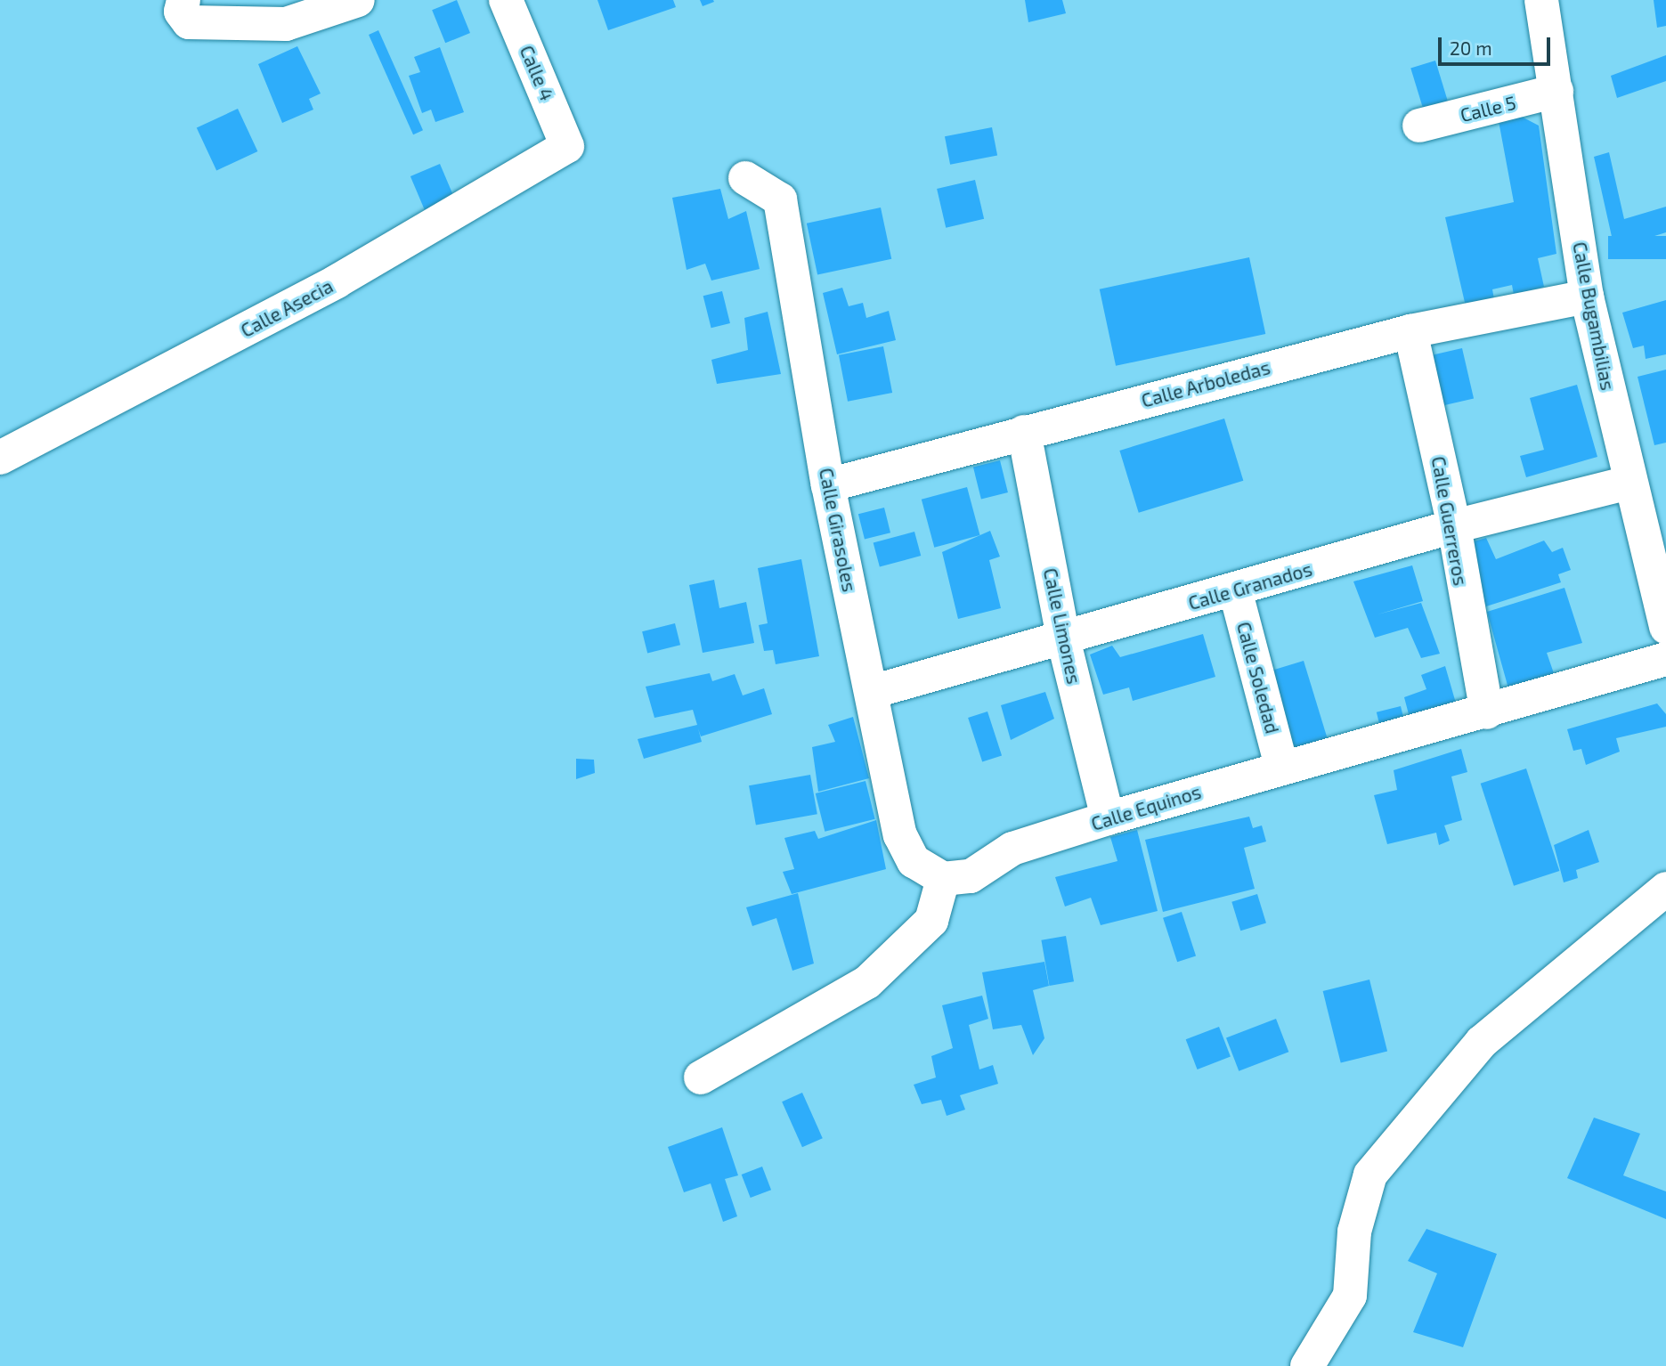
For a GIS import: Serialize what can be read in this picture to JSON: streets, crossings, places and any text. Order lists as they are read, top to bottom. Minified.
{"streets":{"street":["Calle 4","Calle 5","Calle Asecia","Calle Bugambilias","Calle Arboledas","Calle Guerreros","Calle Girasoles","Calle Granados","Calle Limones","Calle Soledad","Calle Equinos"]},"crossings":[["Calle 4","Calle Asecia"],["Calle 5","Calle Bugambilias"],["Calle Bugambilias","Calle Arboledas"],["Calle Bugambilias","Calle Granados"],["Calle Arboledas","Calle Guerreros"],["Calle Arboledas","Calle Girasoles"],["Calle Arboledas","Calle Limones"],["Calle Guerreros","Calle Granados"],["Calle Guerreros","Calle Equinos"],["Calle Girasoles","Calle Granados"],["Calle Girasoles","Calle Equinos"],["Calle Granados","Calle Limones"],["Calle Granados","Calle Soledad"],["Calle Limones","Calle Equinos"],["Calle Soledad","Calle Equinos"]],"scale_bar":"20 m"}
